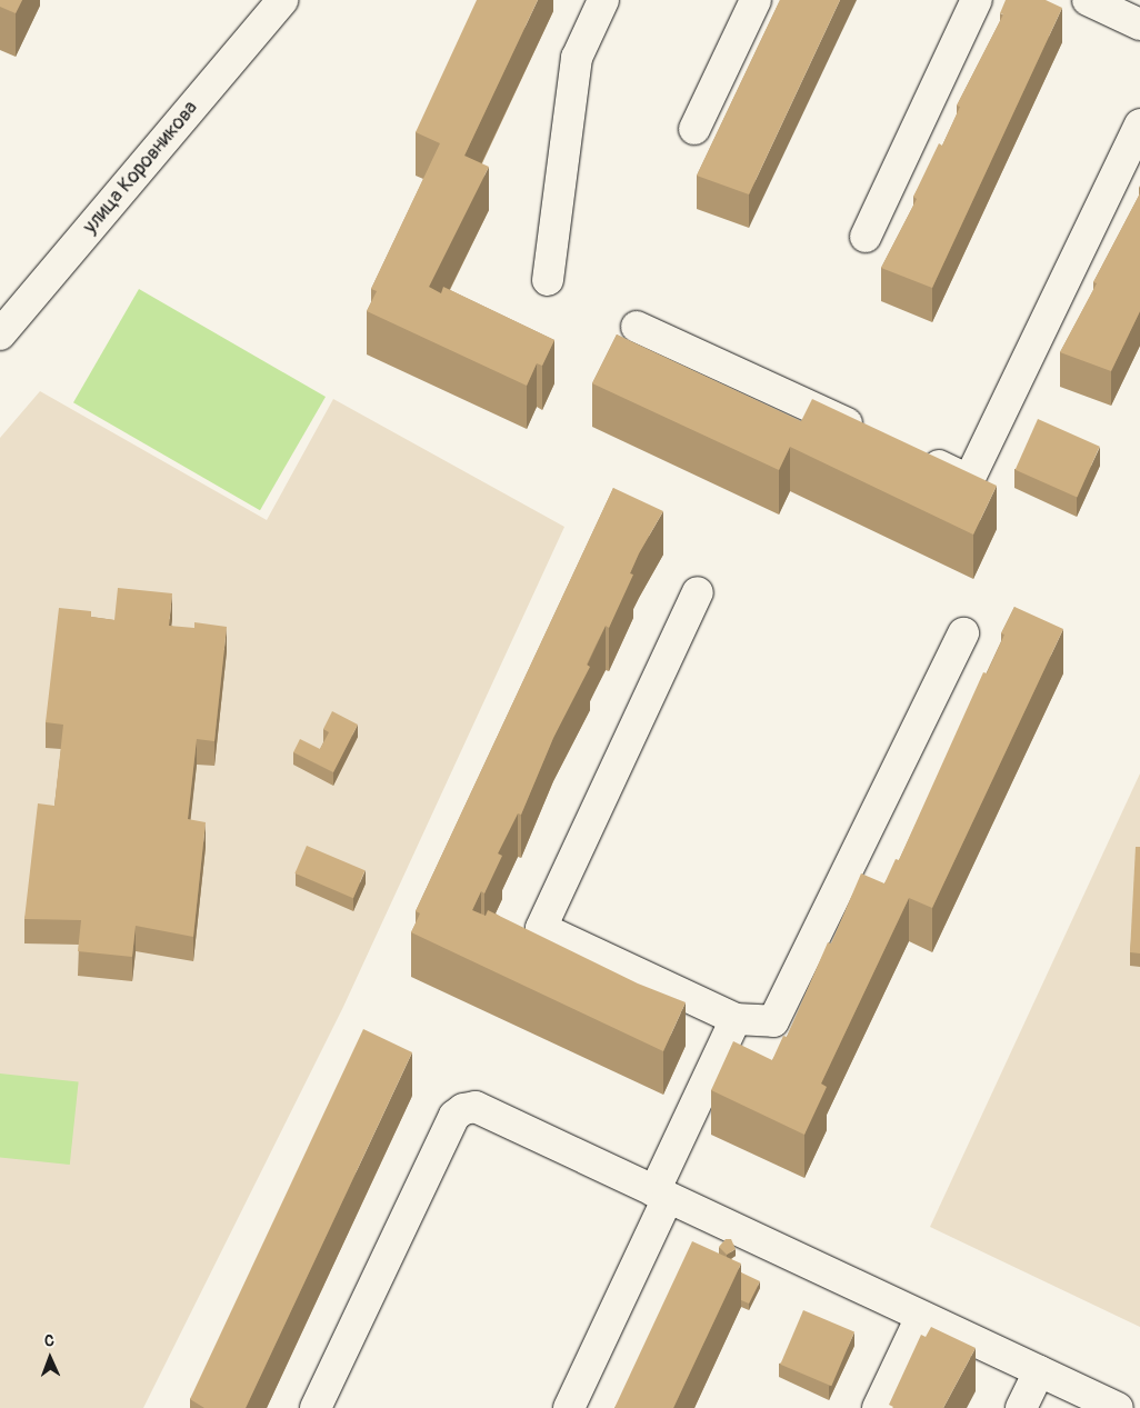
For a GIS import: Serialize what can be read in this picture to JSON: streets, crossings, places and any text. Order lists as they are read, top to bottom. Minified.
{"streets":{"street":["улица Коровникова"]},"north":"top"}
